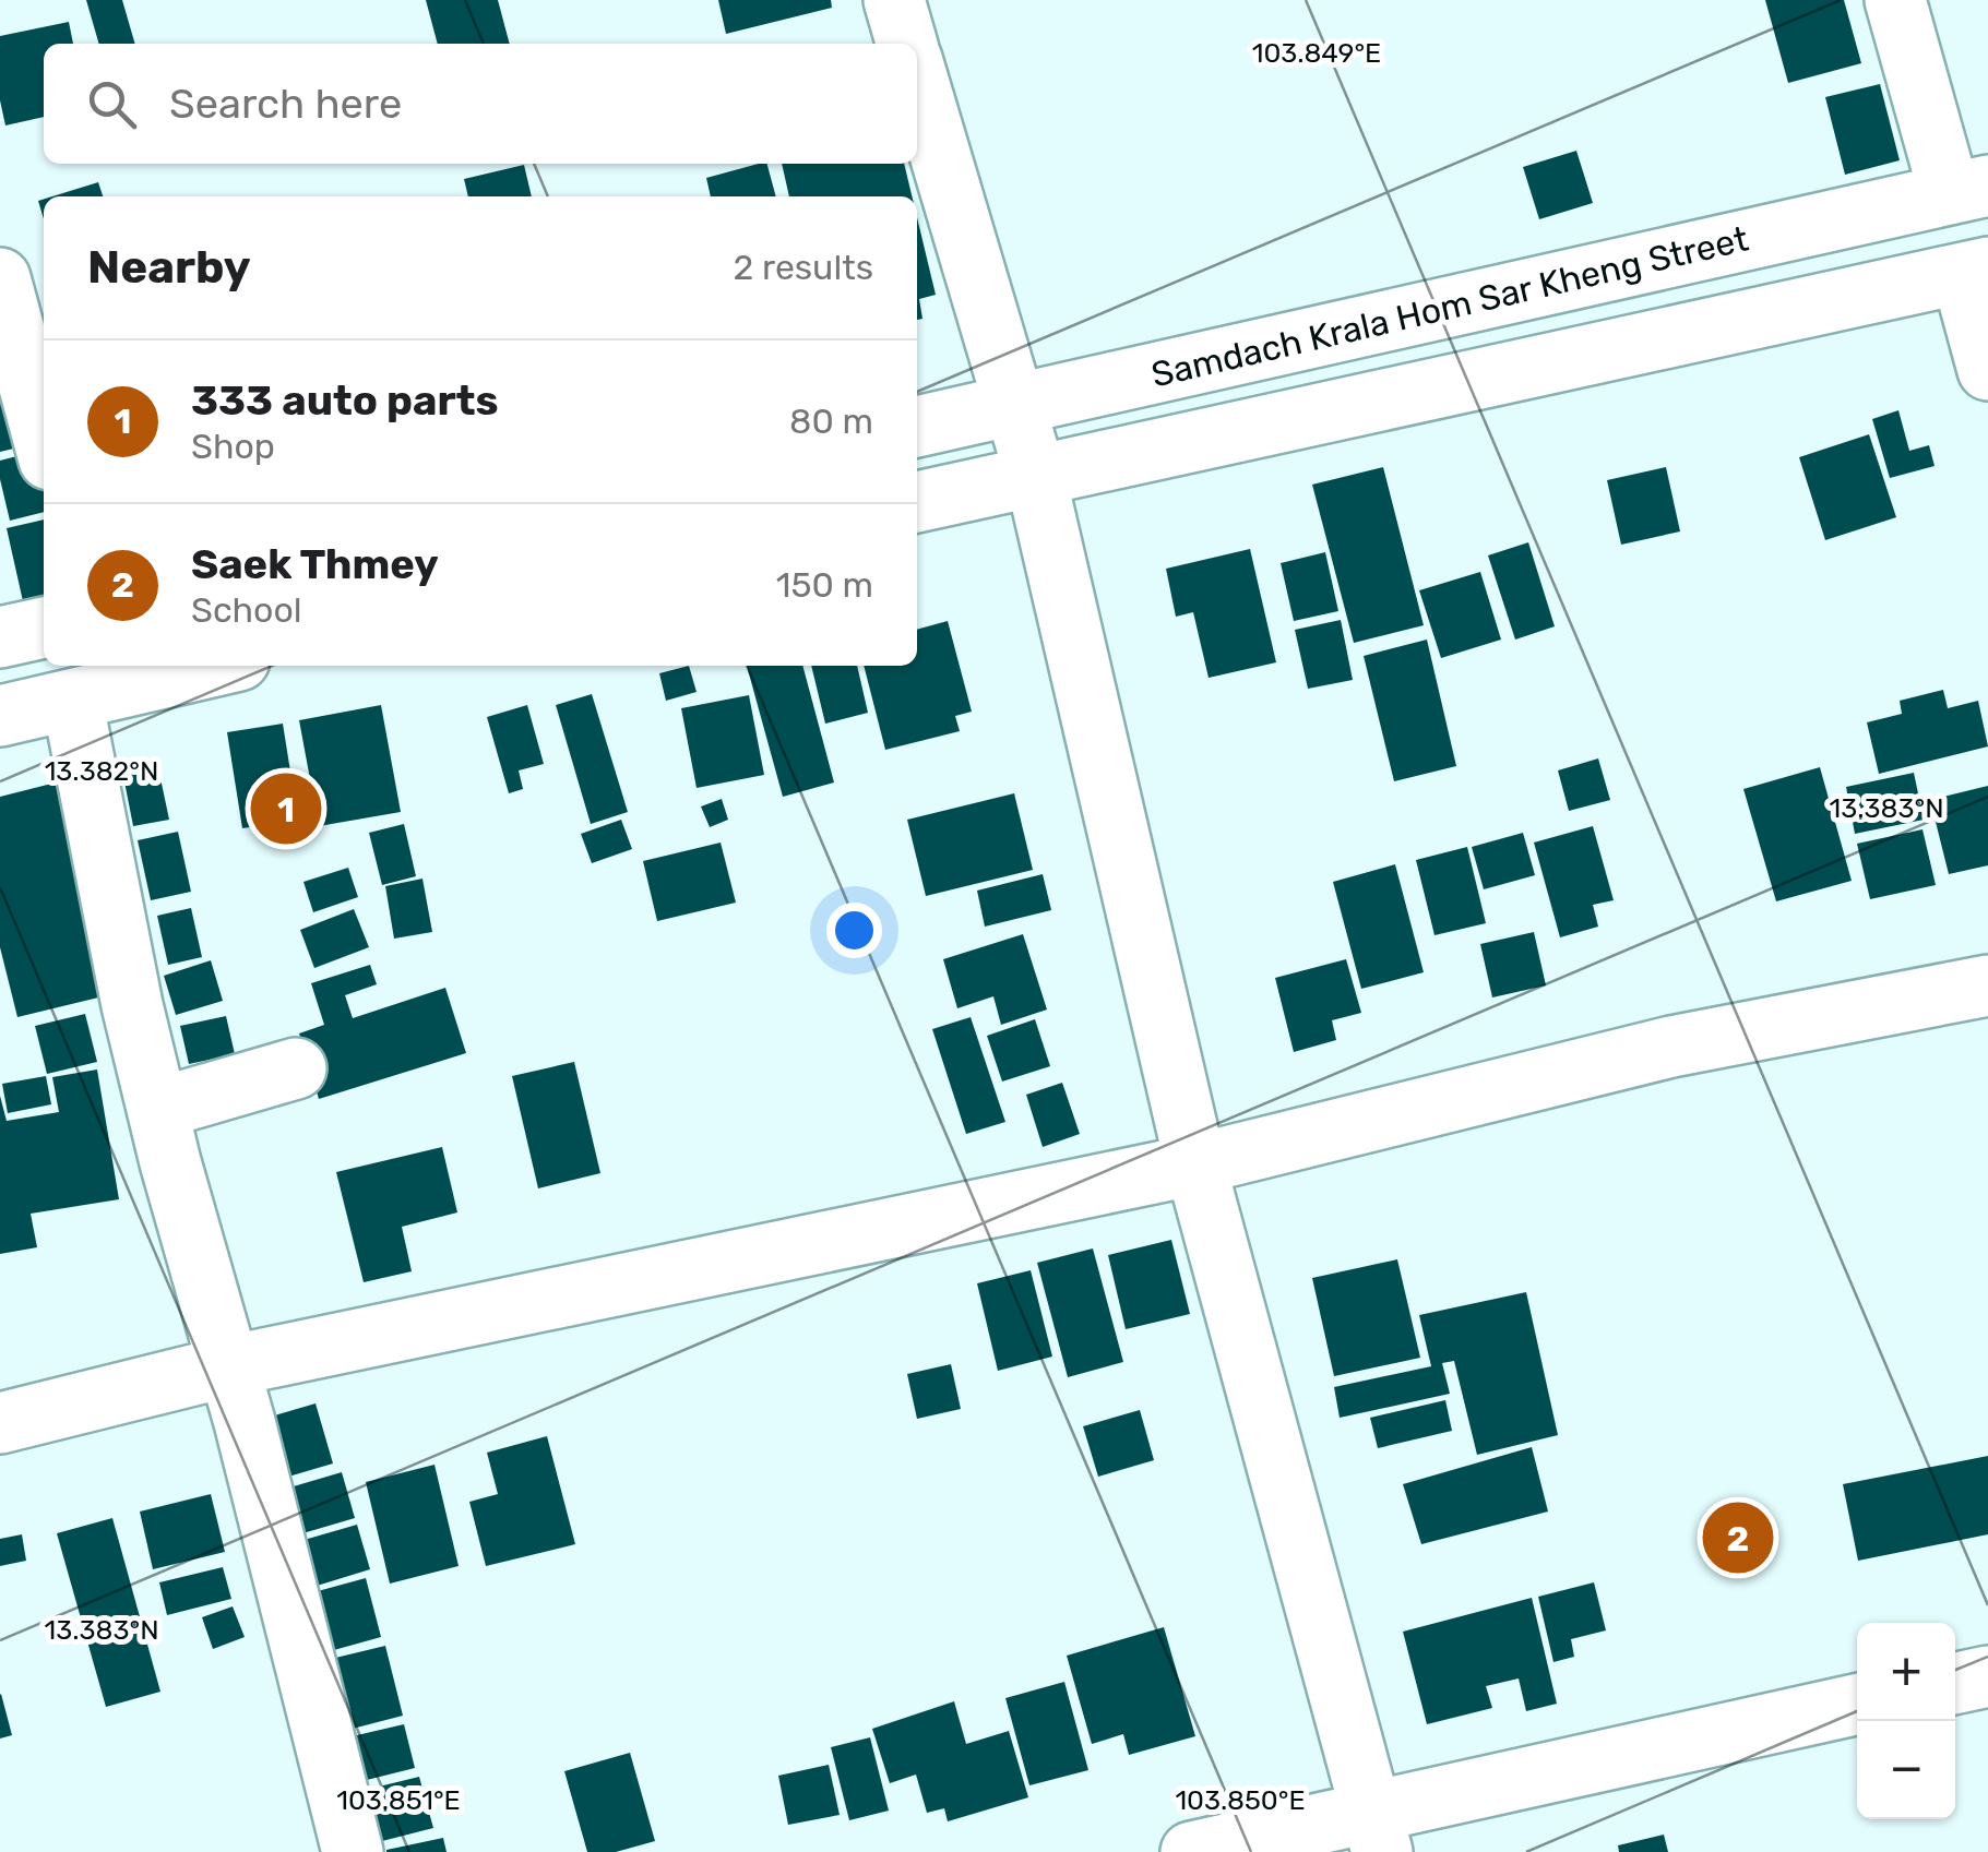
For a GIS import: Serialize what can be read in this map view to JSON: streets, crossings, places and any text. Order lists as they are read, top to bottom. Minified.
{"streets":{"street":["Samdach Krala Hom Sar Kheng Street"]},"page":{"search":"Search here","heading":["Nearby","2 results"],"list":[{"mark":"1","name":"333 auto parts","note":"Shop","value":"80 m"},{"mark":"2","name":"Saek Thmey","note":"School","value":"150 m"}],"pins":["1","2"],"map_buttons":["+","−"]},"coordinates":["103.849°E","13.382°N","13.383°N","103.851°E","103.850°E"]}
